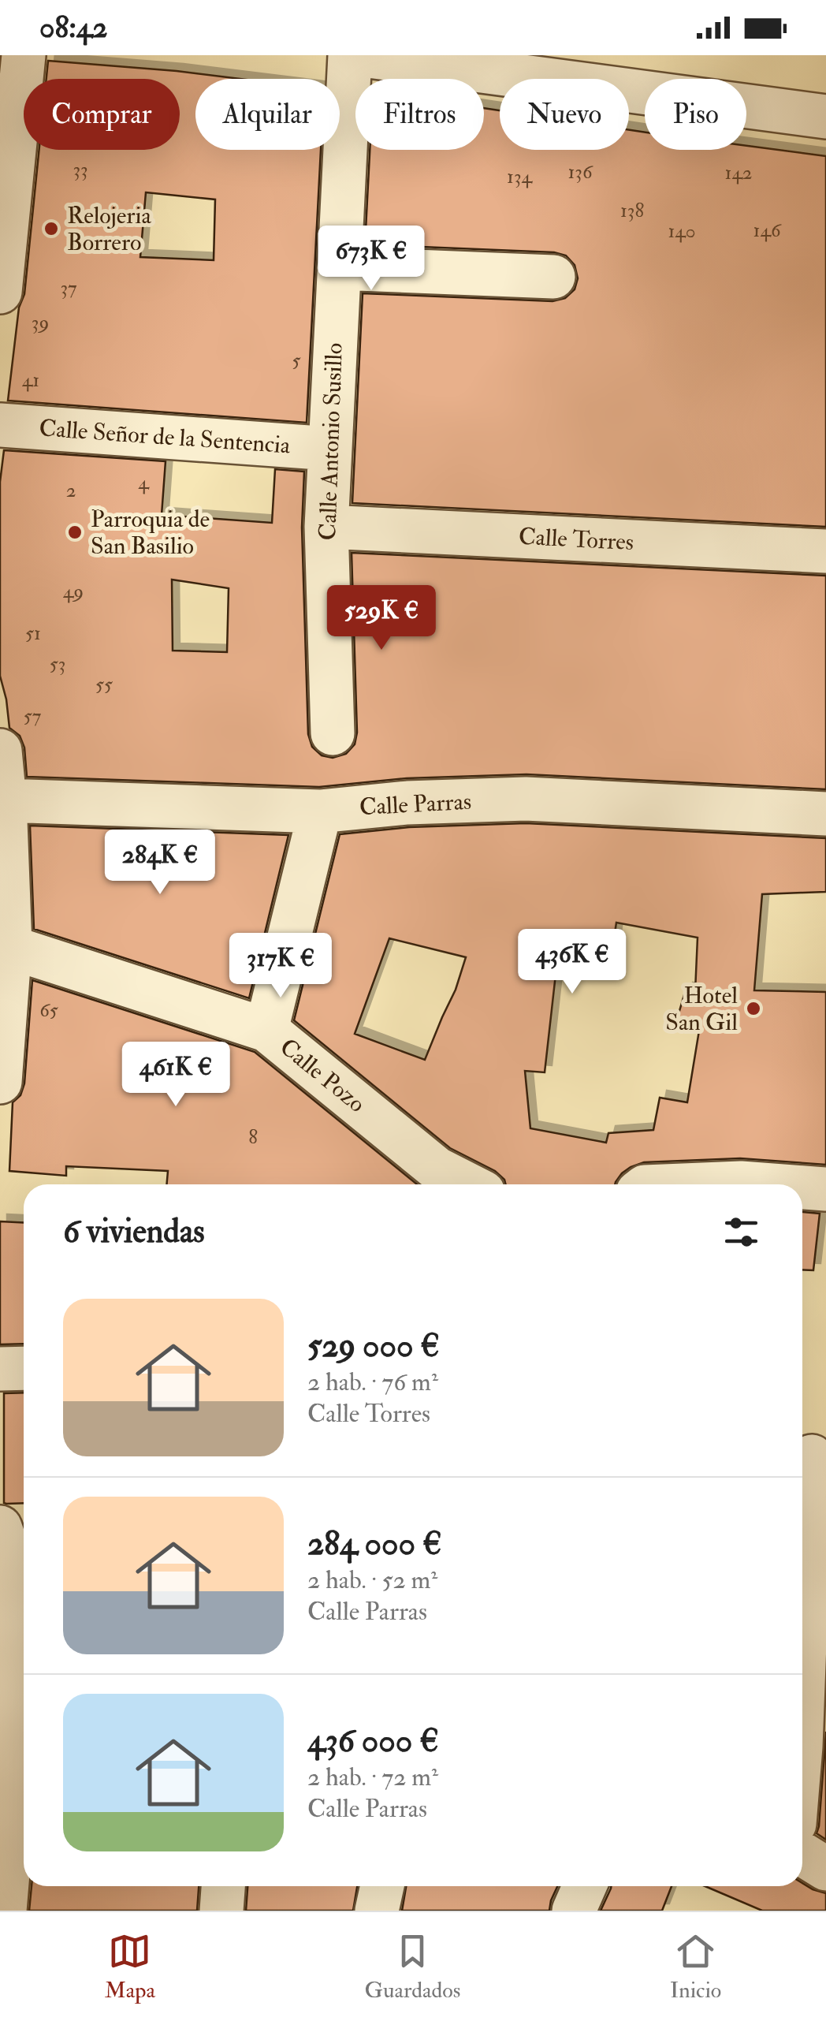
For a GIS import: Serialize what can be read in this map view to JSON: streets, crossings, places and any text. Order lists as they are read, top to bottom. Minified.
{"streets":{"street":["Calle Señor de la Sentencia","Calle Antonio Susillo","Calle Torres","Calle Parras","Calle Pozo"]},"crossings":[["Calle Señor de la Sentencia","Calle Antonio Susillo"],["Calle Antonio Susillo","Calle Torres"]],"places":["Relojeria Borrero","Parroquia de San Basilio","Hotel San Gil"],"house_numbers":["33","136","142","134","138","146","140","37","39","5","41","4","2","49","51","53","55","57","65","8"],"page":{"status":"08:42","chip":["Comprar","Alquilar","Filtros","Nuevo","Piso"],"price":["673K €","529K €","284K €","436K €","317K €","461K €"],"heading":"6 viviendas","list":[{"name":"529 000 €","note":"2 hab. · 76 m² · Calle Torres"},{"name":"284 000 €","note":"2 hab. · 52 m² · Calle Parras"},{"name":"436 000 €","note":"2 hab. · 72 m² · Calle Parras"}],"tabs":["Mapa","Guardados","Inicio"]}}
